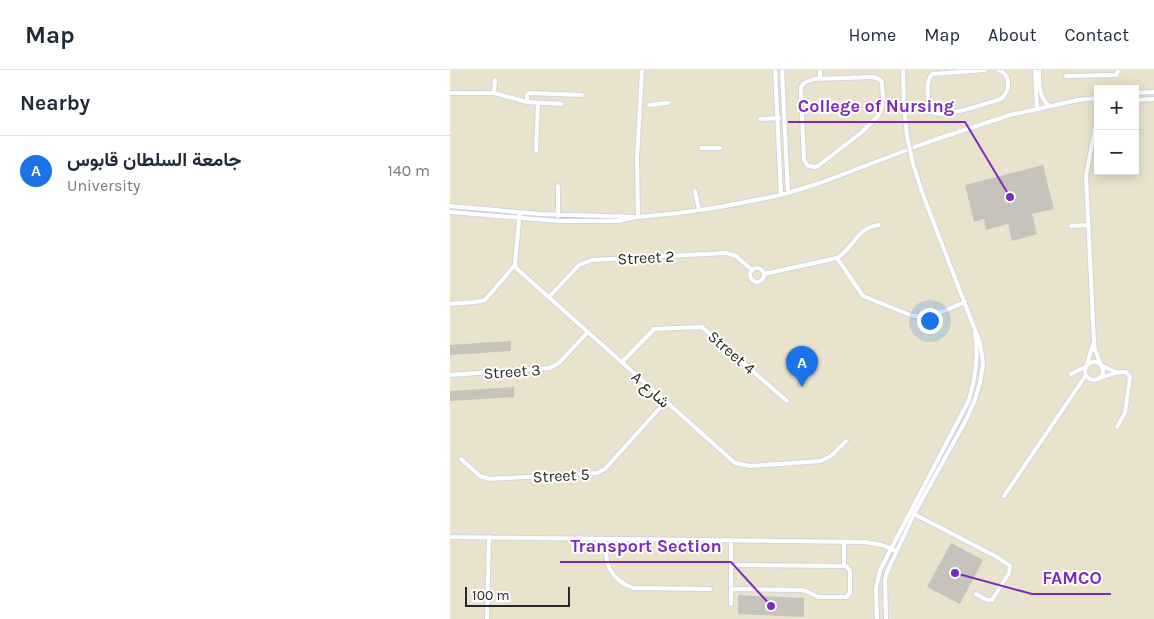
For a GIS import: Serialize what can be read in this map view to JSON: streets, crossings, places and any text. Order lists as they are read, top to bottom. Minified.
{"streets":{"lane":["Street 2","Street 4","Street 3","A شارع","Street 5"]},"crossings":[["Street 2","A شارع"],["Street 4","A شارع"],["Street 3","A شارع"],["A شارع","Street 5"]],"places":["College of Nursing","FAMCO","Transport Section"],"scale_bar":"100 m","page":{"header":"Map","nav":["Home","Map","About","Contact"],"heading":"Nearby","map_buttons":["+","−"],"list":[{"mark":"A","name":"جامعة السلطان قابوس","note":"University","value":"140 m"}],"pins":"A","scale":"100 m"}}
